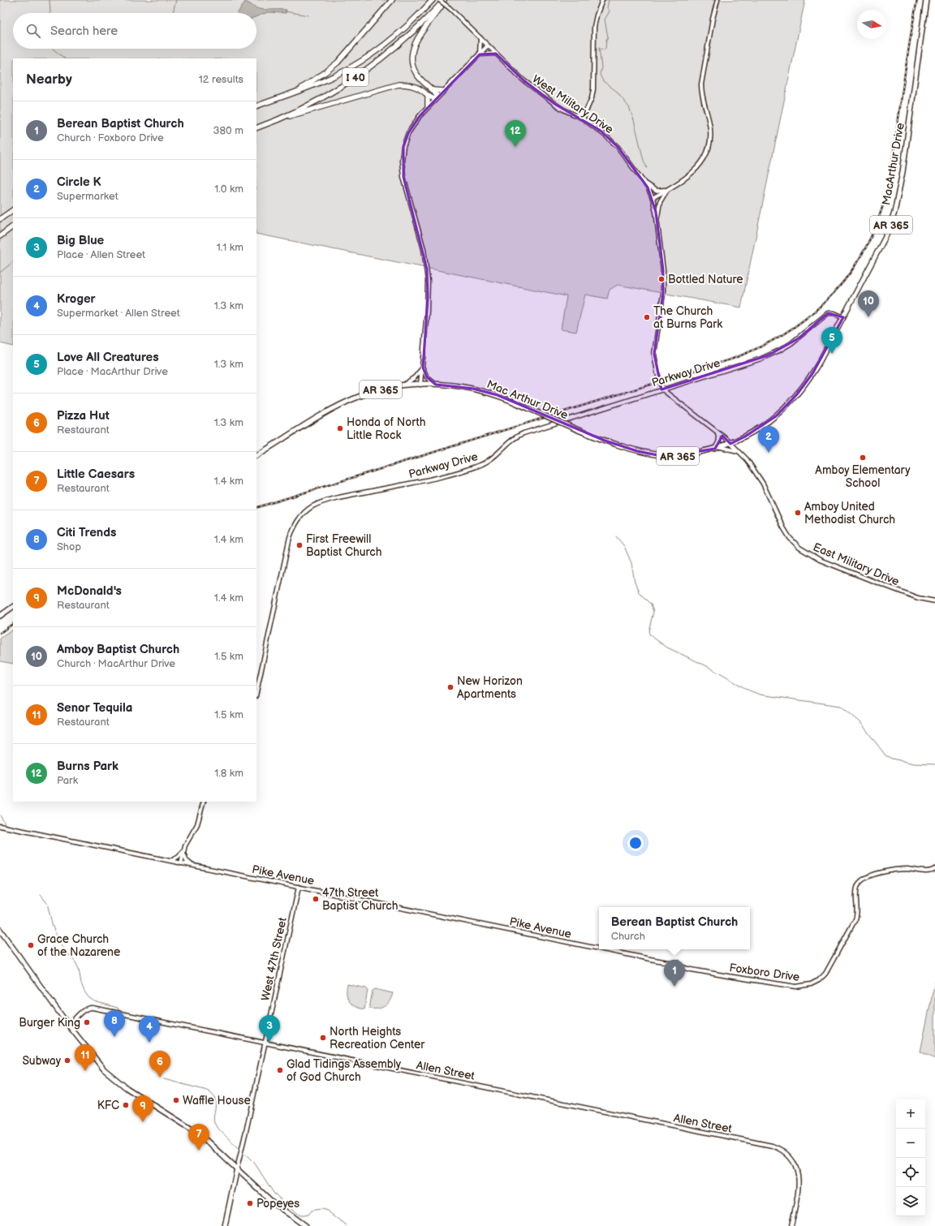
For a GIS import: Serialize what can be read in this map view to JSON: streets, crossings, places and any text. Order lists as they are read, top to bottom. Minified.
{"streets":{"highway":["I 40"],"main road":["MacArthur Drive","AR 365","Mac Arthur Drive","West 47th Street"],"street":["West Military Drive","Parkway Drive","East Military Drive","Pike Avenue","Foxboro Drive","Allen Street"]},"crossings":[["I 40","West Military Drive"],["West Military Drive","Parkway Drive"],["MacArthur Drive","Parkway Drive"],["MacArthur Drive","Mac Arthur Drive"],["MacArthur Drive","East Military Drive"],["Pike Avenue","West 47th Street"],["Pike Avenue","Foxboro Drive"],["West 47th Street","Allen Street"]],"places":["Bottled Nature","The Church at Burns Park","Honda of North Little Rock","Amboy Elementary School","Amboy United Methodist Church","First Freewill Baptist Church","New Horizon Apartments","47th Street Baptist Church","Grace Church of the Nazarene","Burger King","North Heights Recreation Center","Subway","Glad Tidings Assembly of God Church","Waffle House","KFC","Popeyes"],"north":"right","page":{"search":"Search here","heading":["Nearby","12 results"],"list":[{"mark":"1","name":"Berean Baptist Church","note":"Church · Foxboro Drive","value":"380 m"},{"mark":"2","name":"Circle K","note":"Supermarket","value":"1.0 km"},{"mark":"3","name":"Big Blue","note":"Place · Allen Street","value":"1.1 km"},{"mark":"4","name":"Kroger","note":"Supermarket · Allen Street","value":"1.3 km"},{"mark":"5","name":"Love All Creatures","note":"Place · MacArthur Drive","value":"1.3 km"},{"mark":"6","name":"Pizza Hut","note":"Restaurant","value":"1.3 km"},{"mark":"7","name":"Little Caesars","note":"Restaurant","value":"1.4 km"},{"mark":"8","name":"Citi Trends","note":"Shop","value":"1.4 km"},{"mark":"9","name":"McDonald's","note":"Restaurant","value":"1.4 km"},{"mark":"10","name":"Amboy Baptist Church","note":"Church · MacArthur Drive","value":"1.5 km"},{"mark":"11","name":"Senor Tequila","note":"Restaurant","value":"1.5 km"},{"mark":"12","name":"Burns Park","note":"Park","value":"1.8 km"}],"pins":["12","10","5","2","1","8","3","4","11","6","9","7"],"popup":["Berean Baptist Church","Church"],"map_buttons":["+","−"]}}
